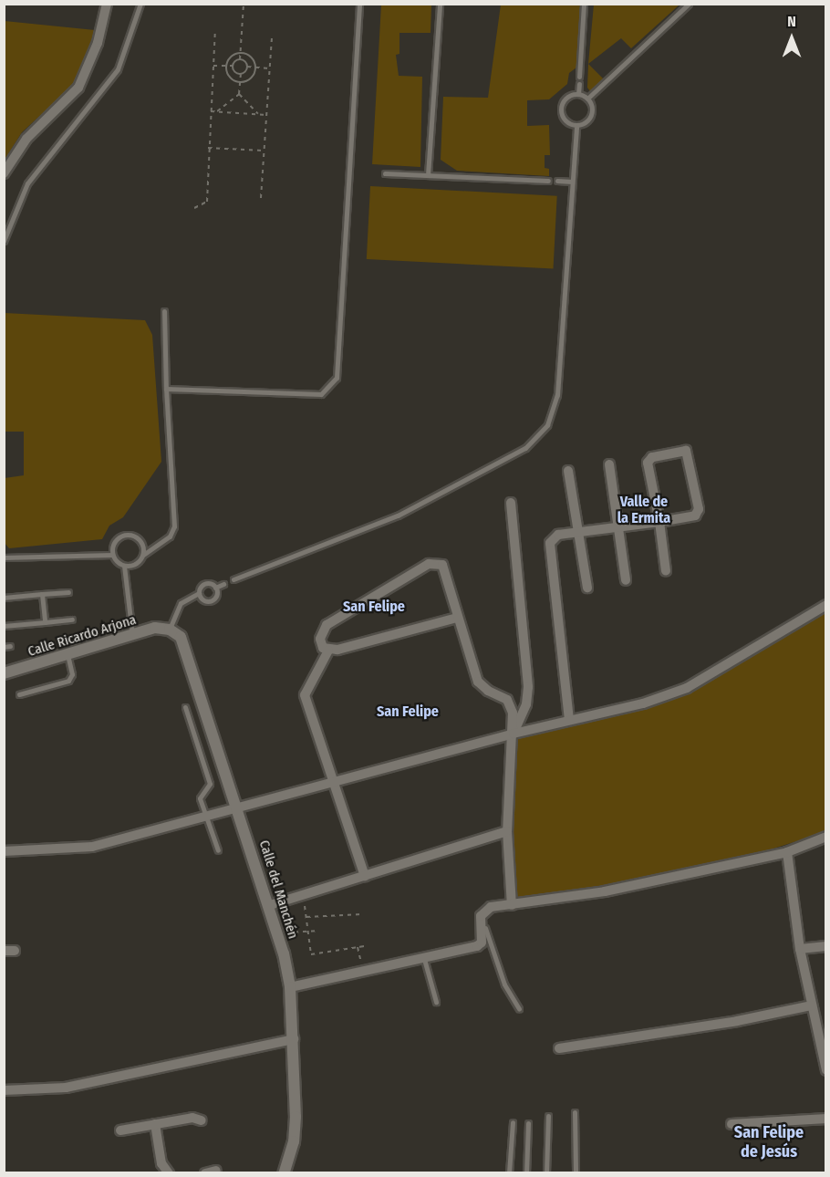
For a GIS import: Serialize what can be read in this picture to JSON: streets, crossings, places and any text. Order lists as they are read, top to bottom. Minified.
{"streets":{"street":["Calle Ricardo Arjona","Calle del Manchén"]},"crossings":[["Calle Ricardo Arjona","Calle del Manchén"]],"districts":["Valle de la Ermita","San Felipe","San Felipe","San Felipe de Jesús"],"north":"top"}
